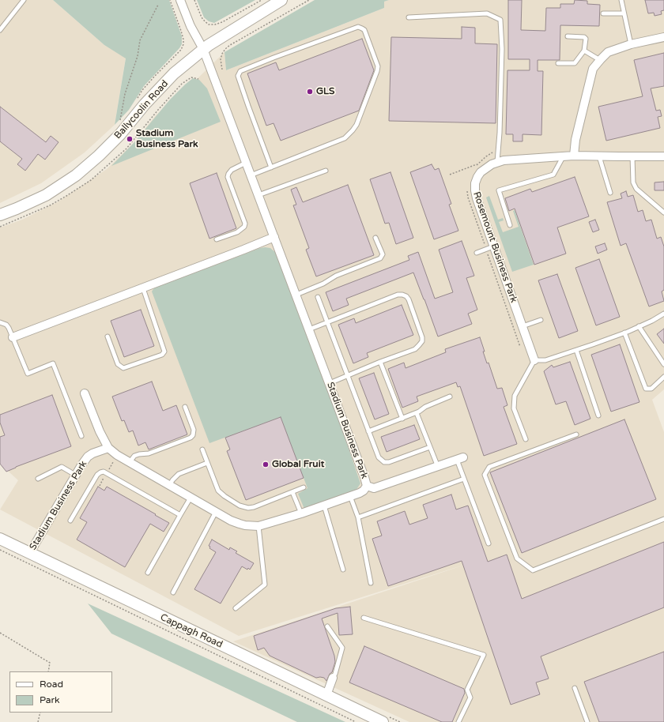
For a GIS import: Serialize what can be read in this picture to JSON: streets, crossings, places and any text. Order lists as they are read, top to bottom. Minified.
{"streets":{"street":["Ballycoolin Road","Rosemount Business Park","Stadium Business Park","Cappagh Road"]},"crossings":[["Ballycoolin Road","Stadium Business Park"],["Stadium Business Park","Cappagh Road"]],"places":["GLS","Stadium Business Park","Global Fruit"],"legend":["Road","Park"]}
